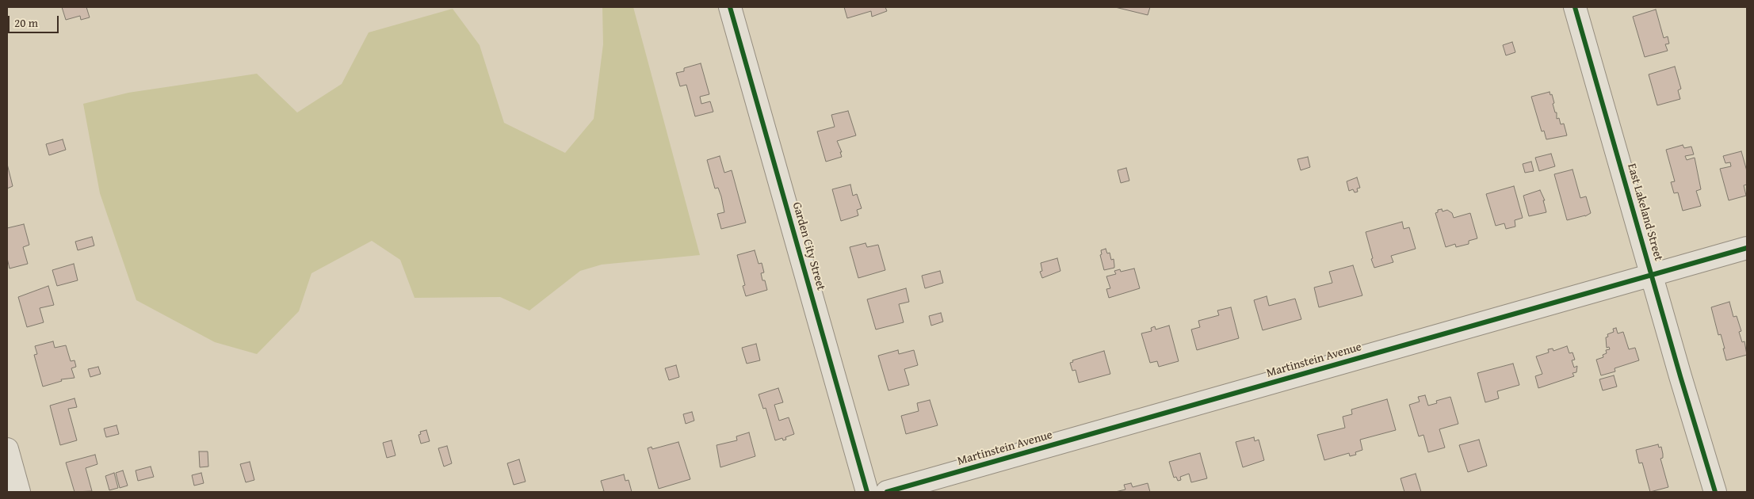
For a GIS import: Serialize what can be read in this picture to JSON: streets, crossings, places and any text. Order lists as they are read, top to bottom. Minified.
{"streets":{"street":["East Lakeland Street","Garden City Street","Martinstein Avenue"]},"crossings":[["East Lakeland Street","Martinstein Avenue"]],"scale_bar":"20 m"}
